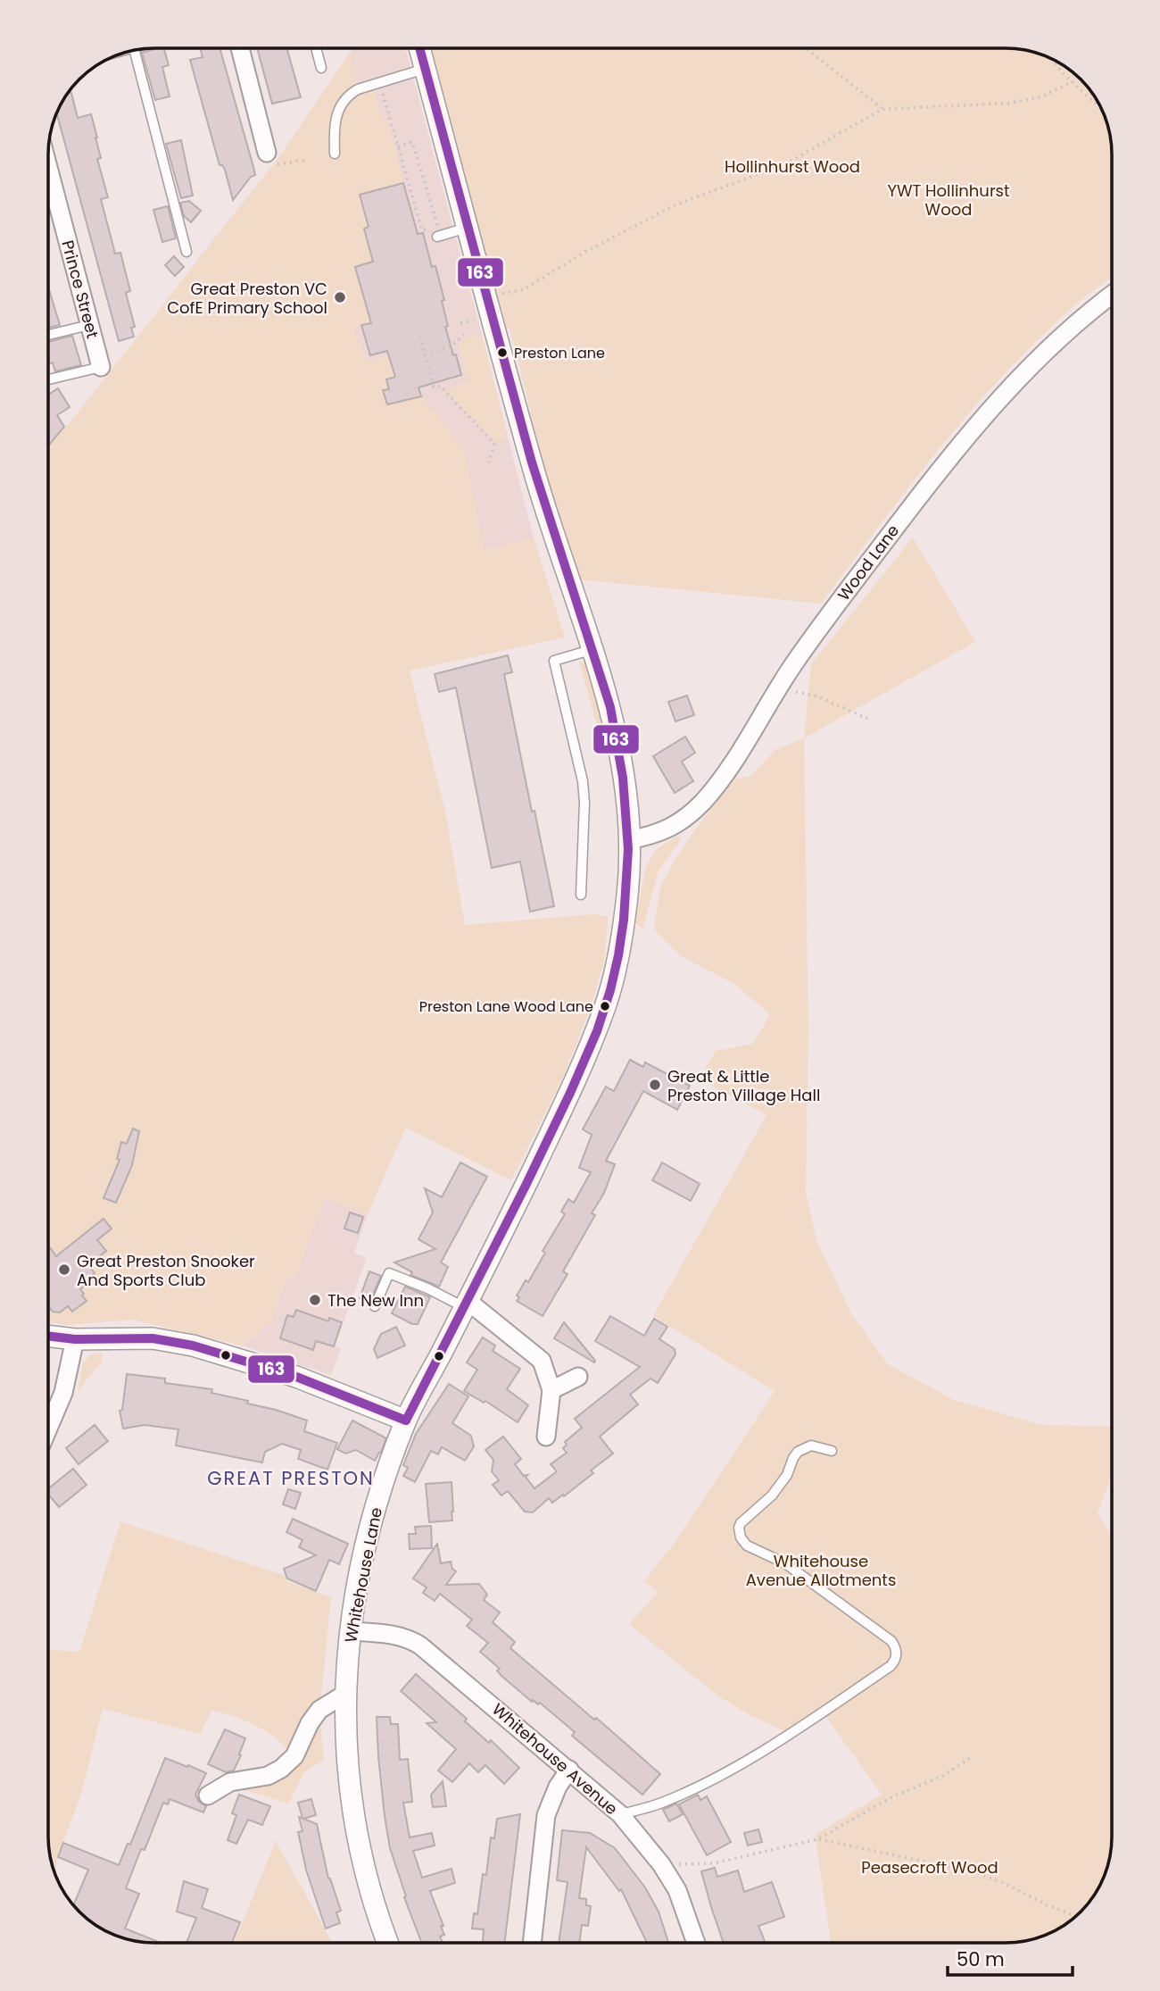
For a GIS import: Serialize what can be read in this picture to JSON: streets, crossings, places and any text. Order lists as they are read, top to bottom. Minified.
{"streets":{"street":["Prince Street","Wood Lane","Whitehouse Lane","Whitehouse Avenue"]},"crossings":[["Whitehouse Lane","Whitehouse Avenue"]],"districts":["GREAT PRESTON"],"parks":["Hollinhurst Wood","YWT Hollinhurst Wood","Whitehouse Avenue Allotments","Peasecroft Wood"],"places":["Great Preston VC CofE Primary School","Preston Lane","Preston Lane Wood Lane","Great & Little Preston Village Hall","Great Preston Snooker And Sports Club","The New Inn"],"lines":["transit line 163"],"scale_bar":"50 m"}
